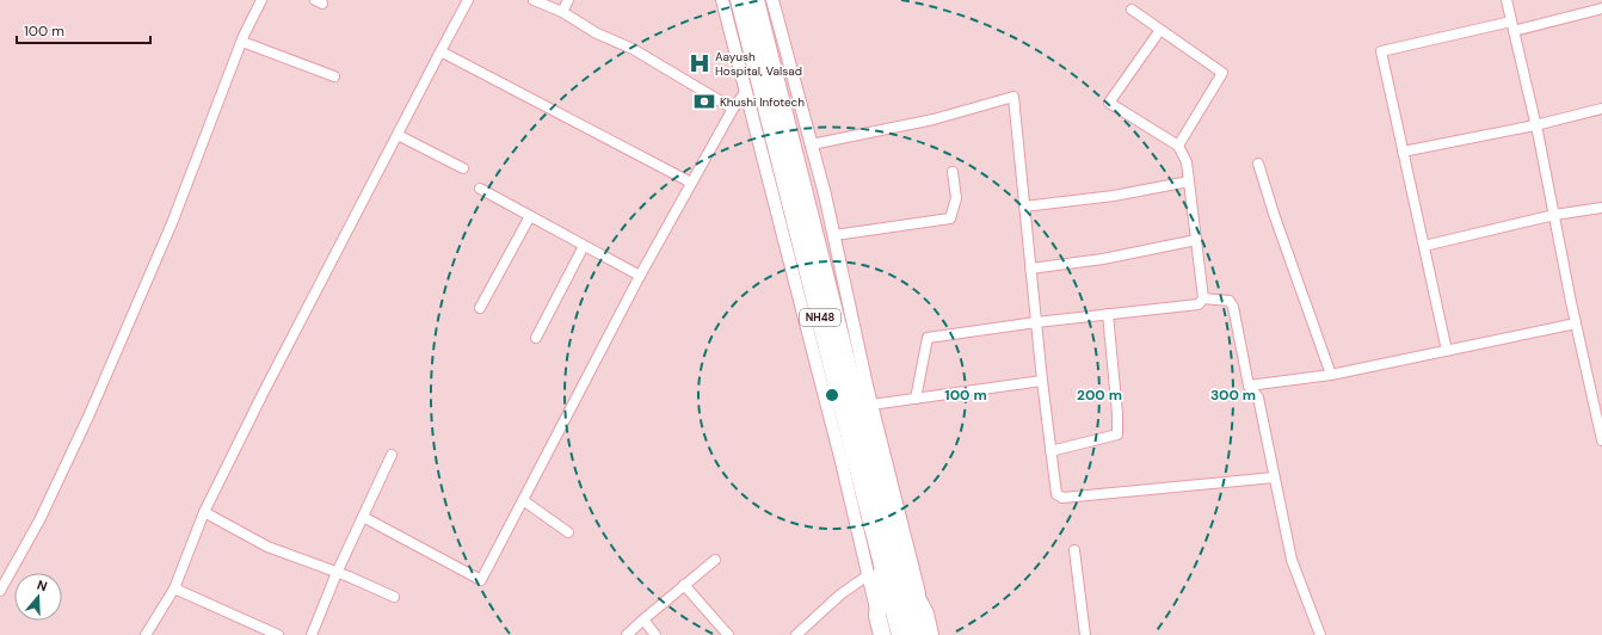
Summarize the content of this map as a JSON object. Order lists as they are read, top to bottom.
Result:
{
  "streets": {
    "highway": ["NH48"]
  },
  "places": {
    "hospital": ["Aayush Hospital, Valsad"],
    "bank": ["Khushi Infotech"]
  },
  "scale_bar": "100 m",
  "north": "top",
  "rings": ["100 m", "200 m", "300 m"]
}
